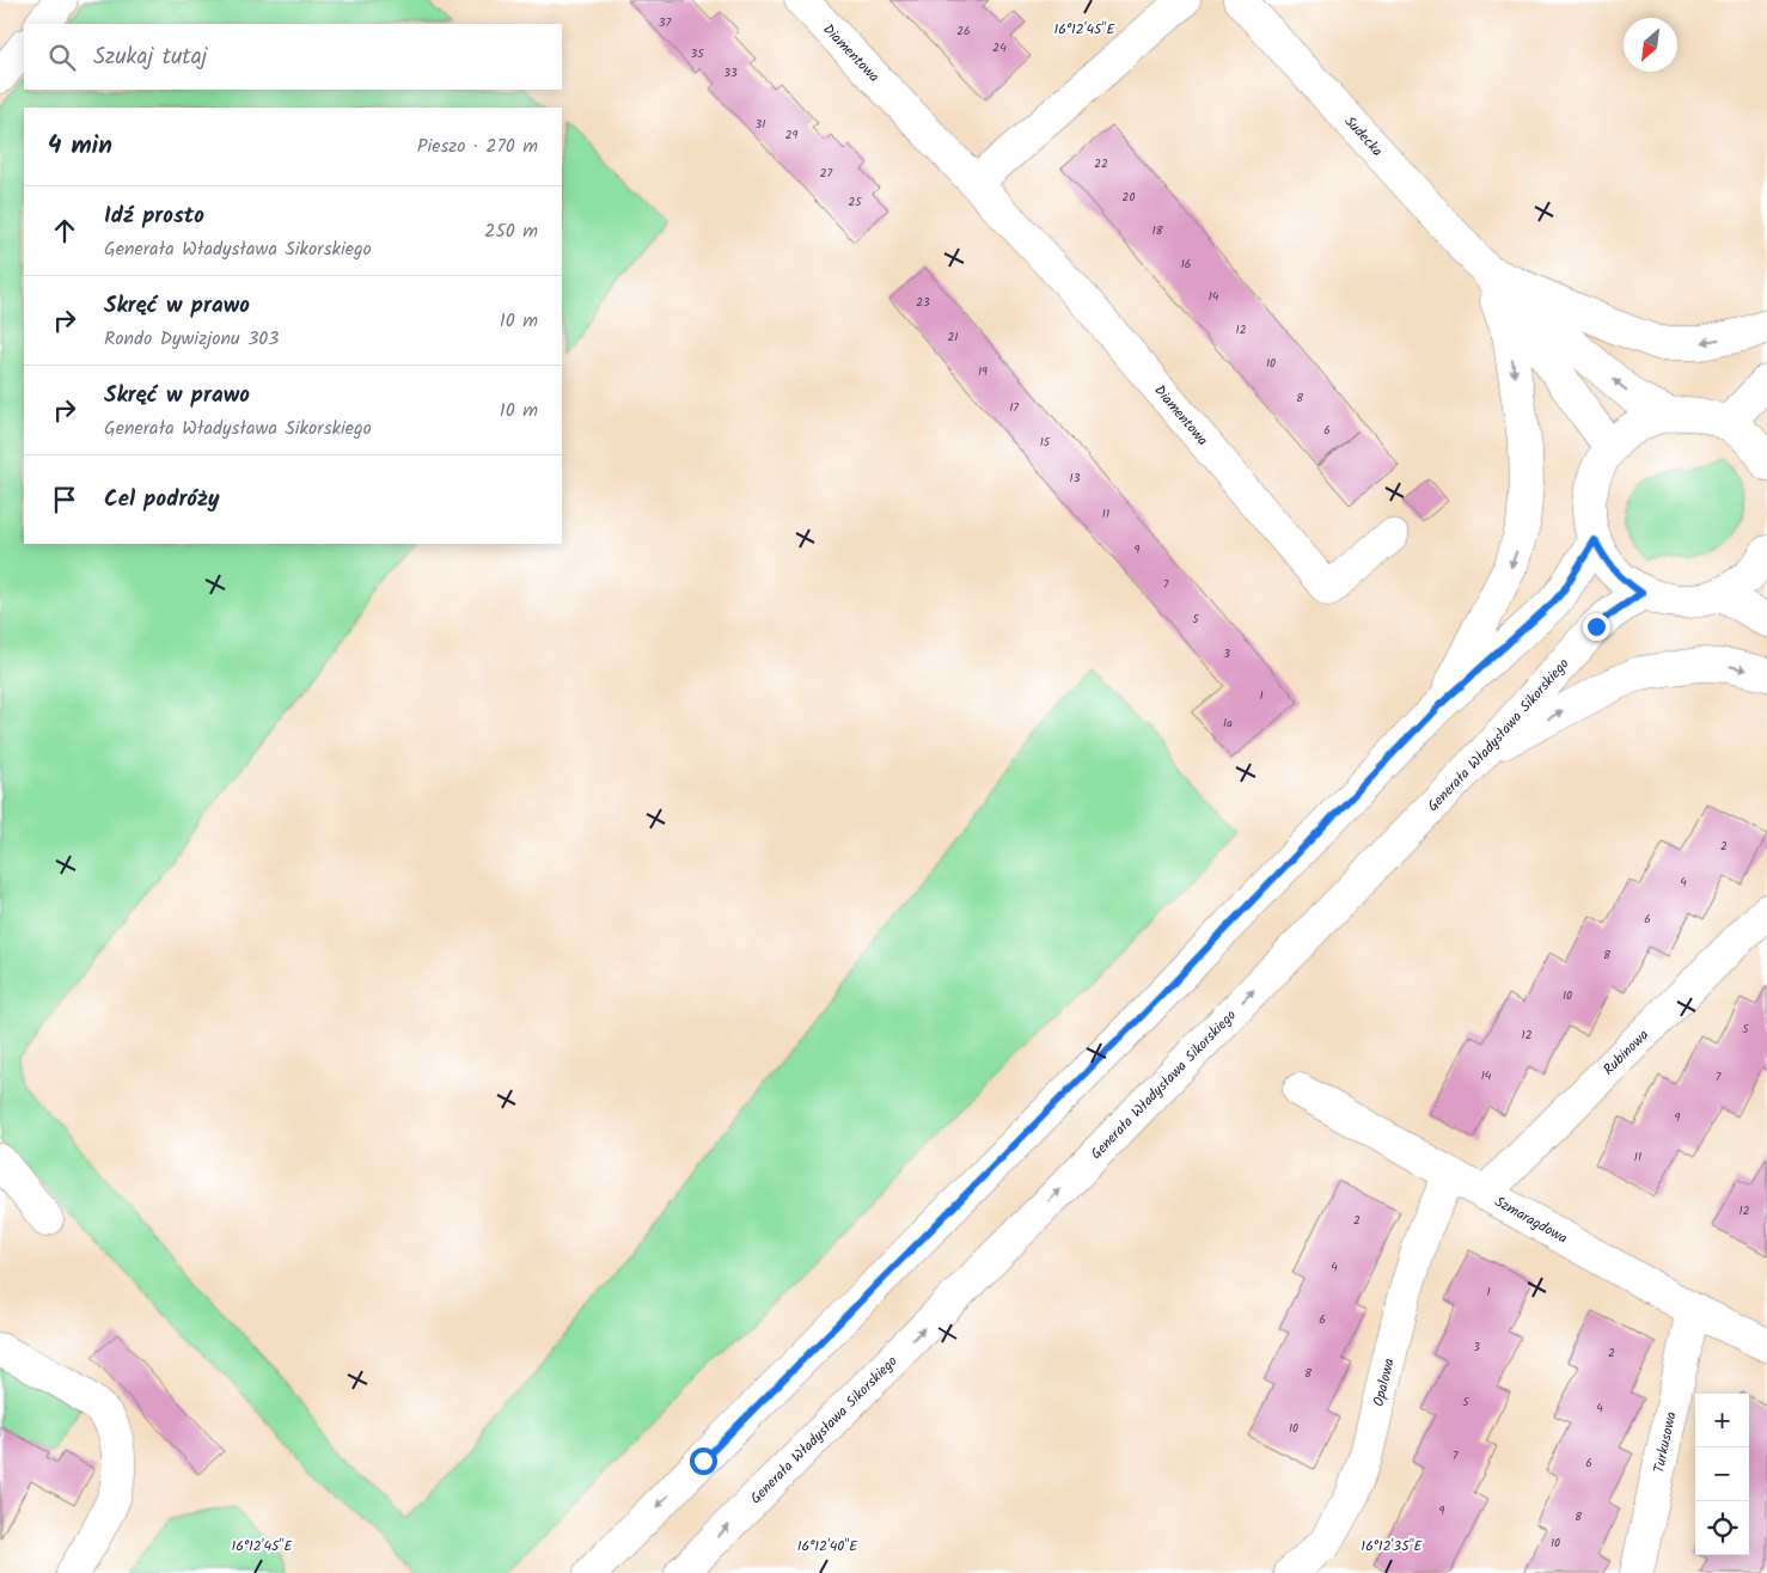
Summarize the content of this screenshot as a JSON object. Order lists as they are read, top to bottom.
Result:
{
  "streets": {
    "street": [
      "Diamentowa",
      "Sudecka",
      "Generała Władysława Sikorskiego",
      "Rubinowa",
      "Szmaragdowa",
      "Opalowa",
      "Turkusowa"
    ]
  },
  "crossings": [
    ["Rubinowa", "Szmaragdowa"],
    ["Szmaragdowa", "Opalowa"],
    ["Szmaragdowa", "Turkusowa"]
  ],
  "house_numbers": [
    "37",
    "26",
    "24",
    "35",
    "33",
    "31",
    "29",
    "22",
    "27",
    "20",
    "25",
    "18",
    "16",
    "14",
    "23",
    "12",
    "21",
    "10",
    "19",
    "8",
    "17",
    "6",
    "15",
    "13",
    "11",
    "9",
    "7",
    "5",
    "3",
    "1",
    "1a",
    "2",
    "4",
    "6",
    "8",
    "10",
    "5",
    "12",
    "14",
    "7",
    "9",
    "11",
    "12",
    "2",
    "4",
    "1",
    "6",
    "3",
    "2",
    "8",
    "5",
    "4",
    "10",
    "7",
    "6",
    "9",
    "8",
    "10"
  ],
  "north": "bottom left",
  "page": {
    "search": "Szukaj tutaj",
    "heading": ["4 min", "Pieszo · 270 m"],
    "list": [
      ["Idź prosto", "Generała Władysława Sikorskiego", "250 m"],
      ["Skręć w prawo", "Rondo Dywizjonu 303", "10 m"],
      ["Skręć w prawo", "Generała Władysława Sikorskiego", "10 m"],
      "Cel podróży"
    ],
    "map_buttons": ["+", "−"]
  },
  "coordinates": ["16°12'45\"E", "16°12'40\"E", "16°12'35\"E"]
}
